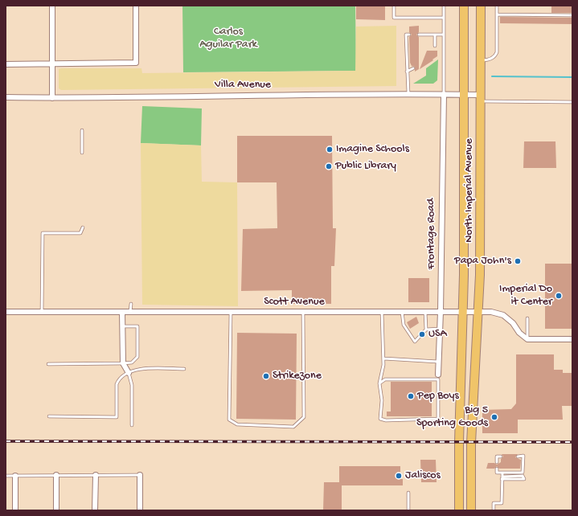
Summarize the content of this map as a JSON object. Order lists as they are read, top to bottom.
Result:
{
  "streets": {
    "highway": ["North Imperial Avenue"],
    "street": ["Villa Avenue", "Frontage Road", "Scott Avenue"]
  },
  "crossings": [
    ["Villa Avenue", "North Imperial Avenue"],
    ["Villa Avenue", "Frontage Road"],
    ["North Imperial Avenue", "Scott Avenue"],
    ["Frontage Road", "Scott Avenue"]
  ],
  "parks": ["Carlos Aguilar Park"],
  "places": [
    "Imagine Schools",
    "Public Library",
    "Papa John's",
    "Imperial Do it Center",
    "USA",
    "Strikezone",
    "Pep Boys",
    "Big 5 Sporting Goods",
    "Jaliscos"
  ]
}
